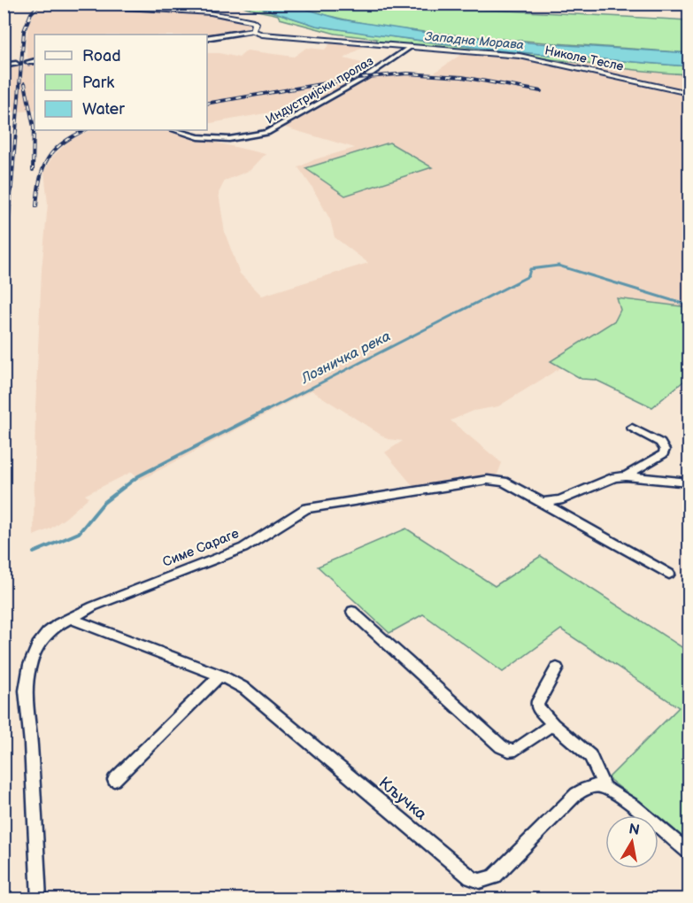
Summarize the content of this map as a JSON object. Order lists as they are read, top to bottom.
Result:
{
  "streets": {
    "street": [
      "Николе Тесле",
      "Индустријски пролаз",
      "Симе Сараге",
      "Кључка"
    ]
  },
  "crossings": [
    ["Николе Тесле", "Индустријски пролаз"],
    ["Симе Сараге", "Кључка"]
  ],
  "water": ["Западна Морава", "Лозничка река"],
  "legend": ["Road", "Park", "Water"],
  "north": "top"
}
